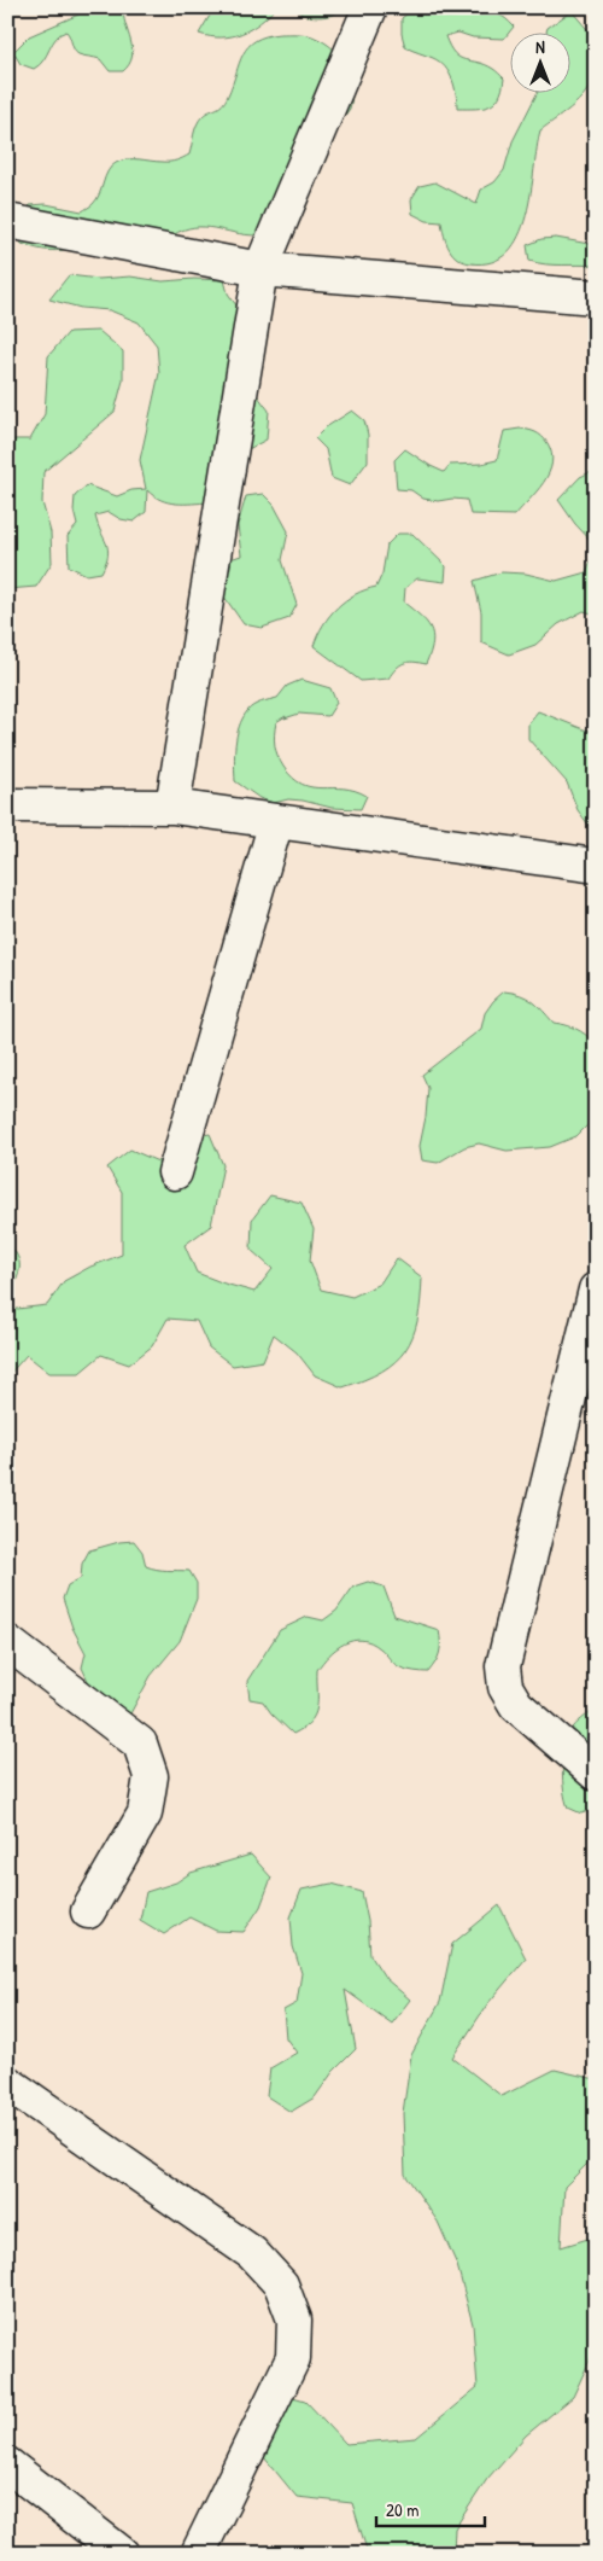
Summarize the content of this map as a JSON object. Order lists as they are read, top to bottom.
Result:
{
  "scale_bar": "20 m",
  "north": "top"
}
